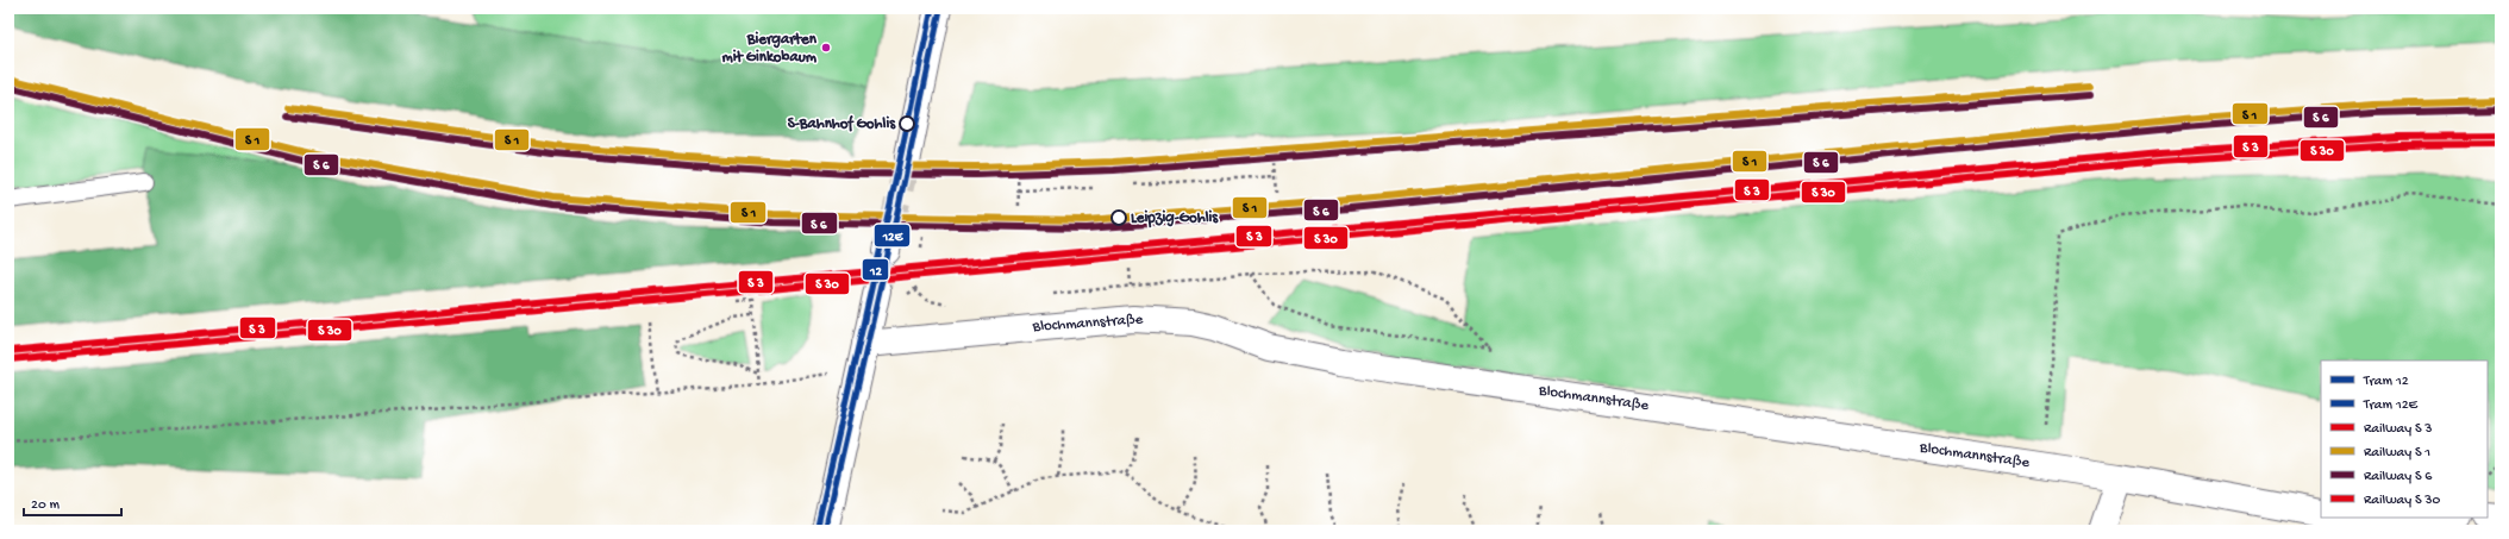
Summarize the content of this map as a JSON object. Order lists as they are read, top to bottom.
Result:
{
  "streets": {
    "street": ["Blochmannstraße"]
  },
  "places": ["Biergarten mit Ginkobaum", "S-Bahnhof Gohlis", "Leipzig-Gohlis"],
  "lines": ["tram line 12", "tram line 12E"],
  "legend": [
    "Tram 12",
    "Tram 12E",
    "Railway S 3",
    "Railway S 1",
    "Railway S 6",
    "Railway S 30"
  ],
  "scale_bar": "20 m"
}
